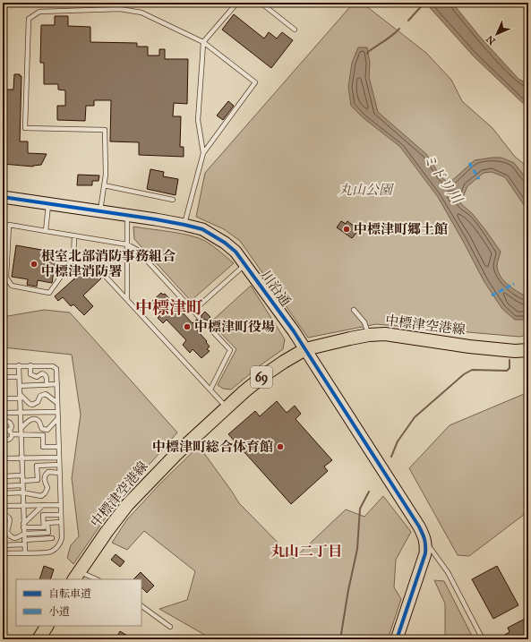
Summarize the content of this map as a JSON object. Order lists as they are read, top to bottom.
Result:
{
  "streets": {
    "main road": ["中標津空港線", "69"],
    "street": ["川沿通"]
  },
  "crossings": [
    ["川沿通", "中標津空港線"]
  ],
  "districts": ["中標津町", "丸山二丁目"],
  "water": ["ミドリ川"],
  "parks": ["丸山公園"],
  "places": [
    "中標津町郷土館",
    "根室北部消防事務組合 中標津消防署",
    "中標津町役場",
    "中標津町総合体育館"
  ],
  "legend": ["自転車道", "小道"],
  "north": "bottom left"
}
